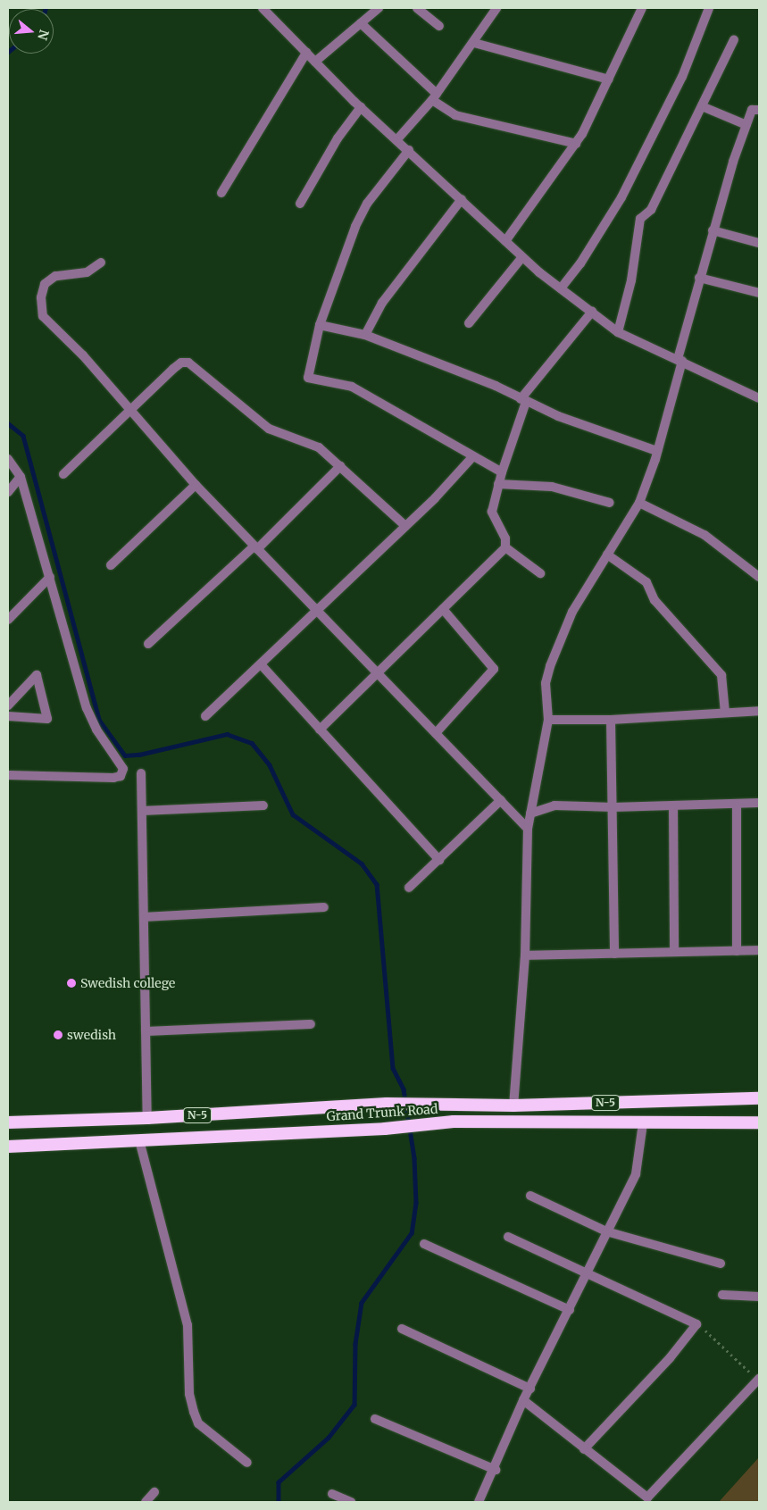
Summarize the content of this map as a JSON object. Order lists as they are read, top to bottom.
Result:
{
  "streets": {
    "highway": ["N-5", "Grand Trunk Road"]
  },
  "places": ["Swedish college", "swedish"],
  "north": "right"
}
